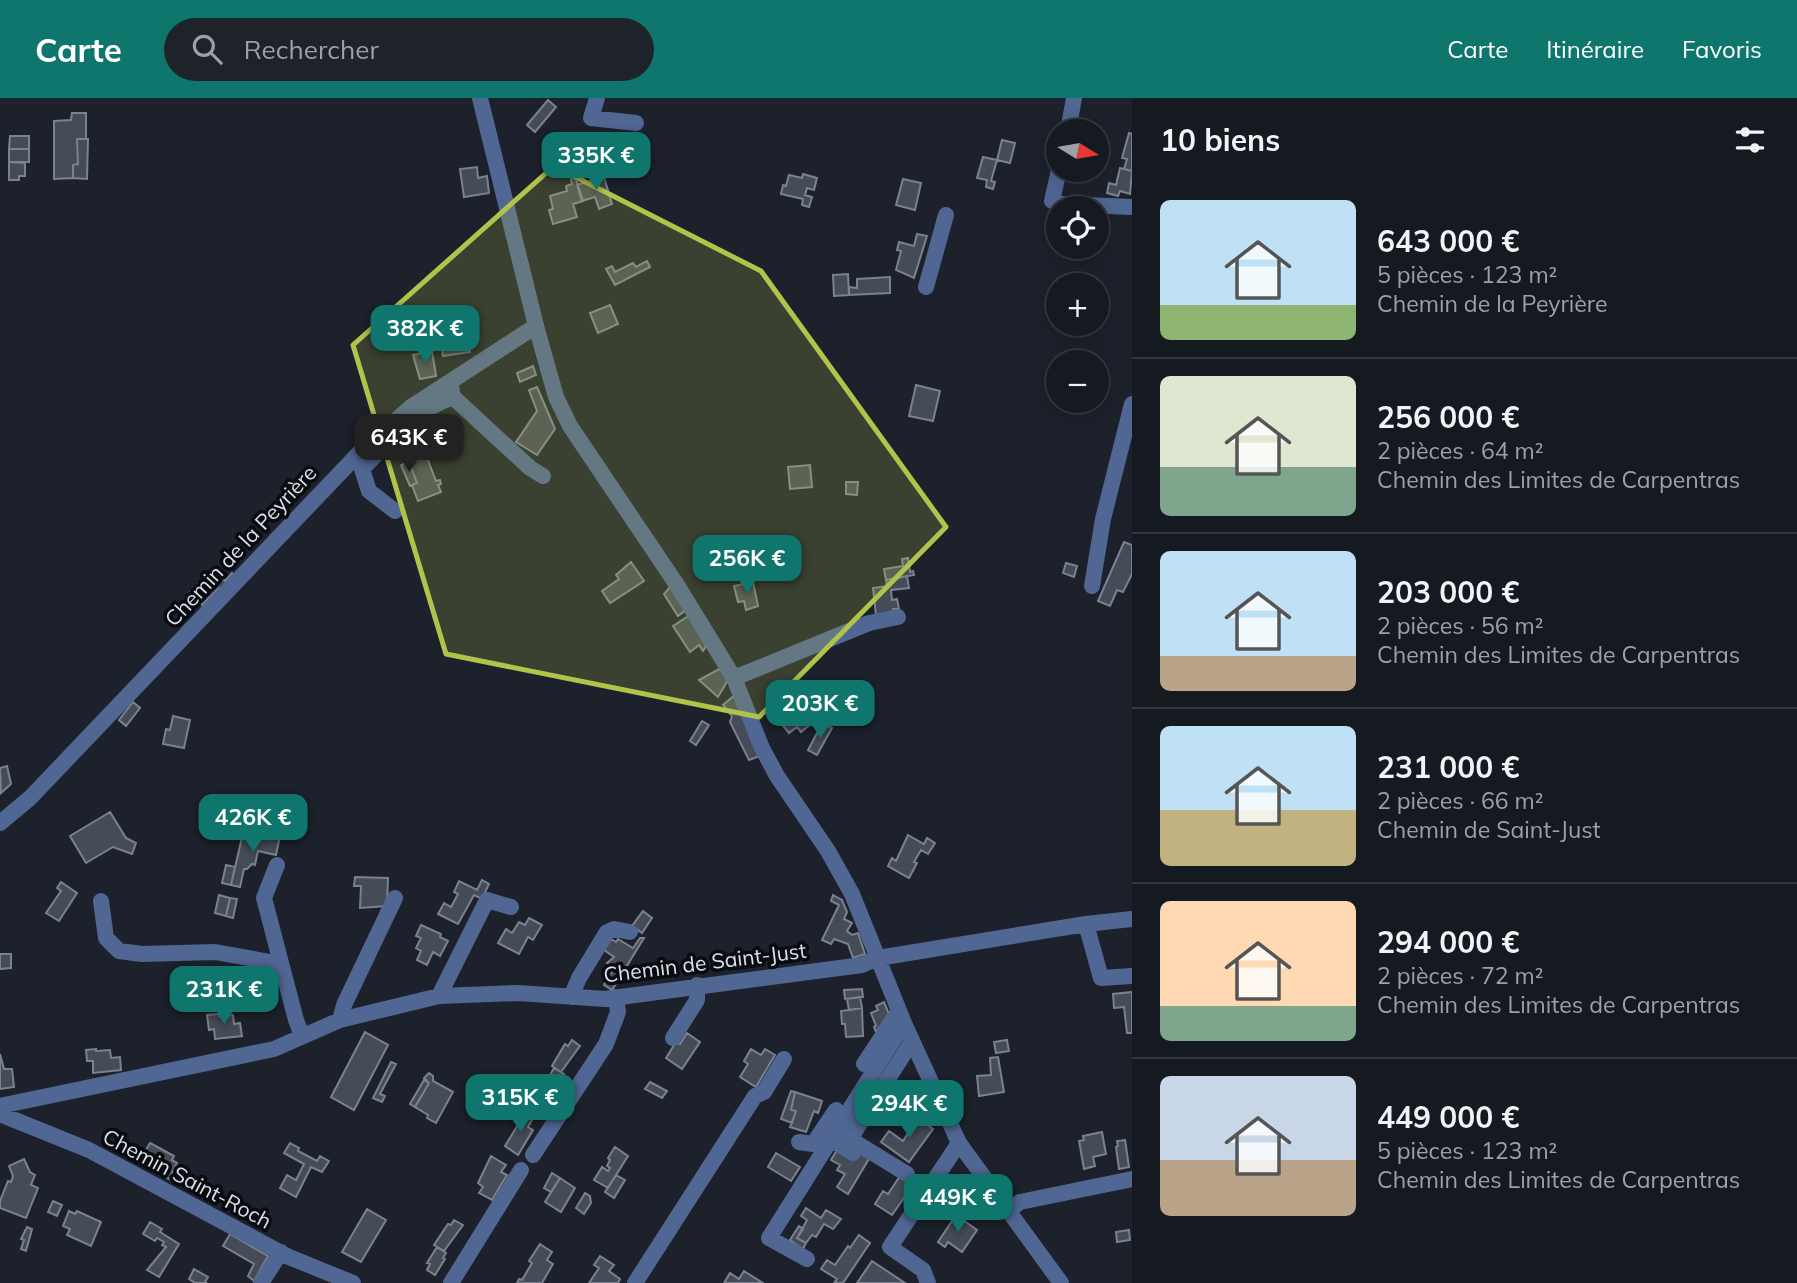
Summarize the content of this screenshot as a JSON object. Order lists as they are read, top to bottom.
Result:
{
  "streets": {
    "street": ["Chemin de la Peyrière", "Chemin de Saint-Just", "Chemin Saint-Roch"]
  },
  "north": "right",
  "page": {
    "header": "Carte",
    "search": "Rechercher",
    "nav": ["Carte", "Itinéraire", "Favoris"],
    "heading": "10 biens",
    "map_buttons": ["+", "−"],
    "price": [
      "335K €",
      "382K €",
      "643K €",
      "256K €",
      "203K €",
      "426K €",
      "231K €",
      "315K €",
      "294K €",
      "449K €"
    ],
    "list": [
      {
        "name": "643 000 €",
        "note": "5 pièces · 123 m² · Chemin de la Peyrière"
      },
      {
        "name": "256 000 €",
        "note": "2 pièces · 64 m² · Chemin des Limites de Carpentras"
      },
      {
        "name": "203 000 €",
        "note": "2 pièces · 56 m² · Chemin des Limites de Carpentras"
      },
      {
        "name": "231 000 €",
        "note": "2 pièces · 66 m² · Chemin de Saint-Just"
      },
      {
        "name": "294 000 €",
        "note": "2 pièces · 72 m² · Chemin des Limites de Carpentras"
      },
      {
        "name": "449 000 €",
        "note": "5 pièces · 123 m² · Chemin des Limites de Carpentras"
      }
    ]
  }
}
